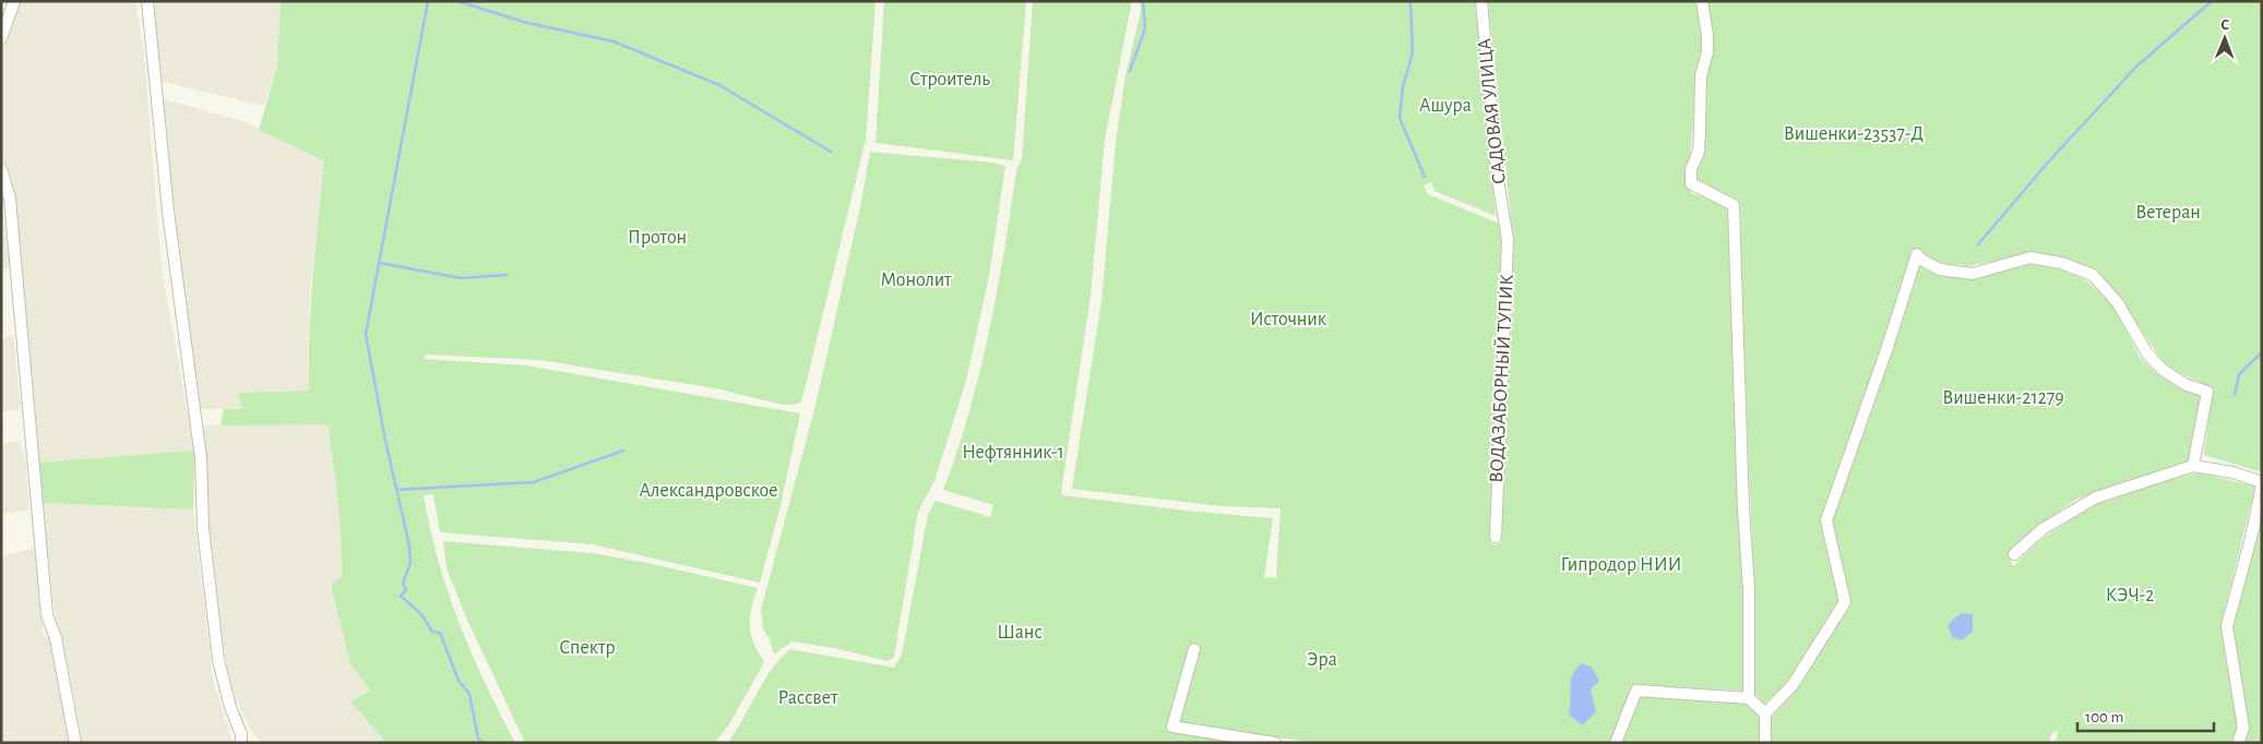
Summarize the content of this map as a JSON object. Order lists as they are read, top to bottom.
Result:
{
  "streets": {
    "street": ["САДОВАЯ УЛИЦА", "ВОДАЗАБОРНЫЙ ТУПИК"]
  },
  "crossings": [
    ["САДОВАЯ УЛИЦА", "ВОДАЗАБОРНЫЙ ТУПИК"]
  ],
  "parks": [
    "Строитель",
    "Ашура",
    "Вишенки-23537-Д",
    "Ветеран",
    "Протон",
    "Монолит",
    "Источник",
    "Вишенки-21279",
    "Нефтянник-1",
    "Александровское",
    "Гипродор НИИ",
    "КЭЧ-2",
    "Шанс",
    "Спектр",
    "Эра",
    "Рассвет"
  ],
  "scale_bar": "100 m",
  "north": "top"
}
